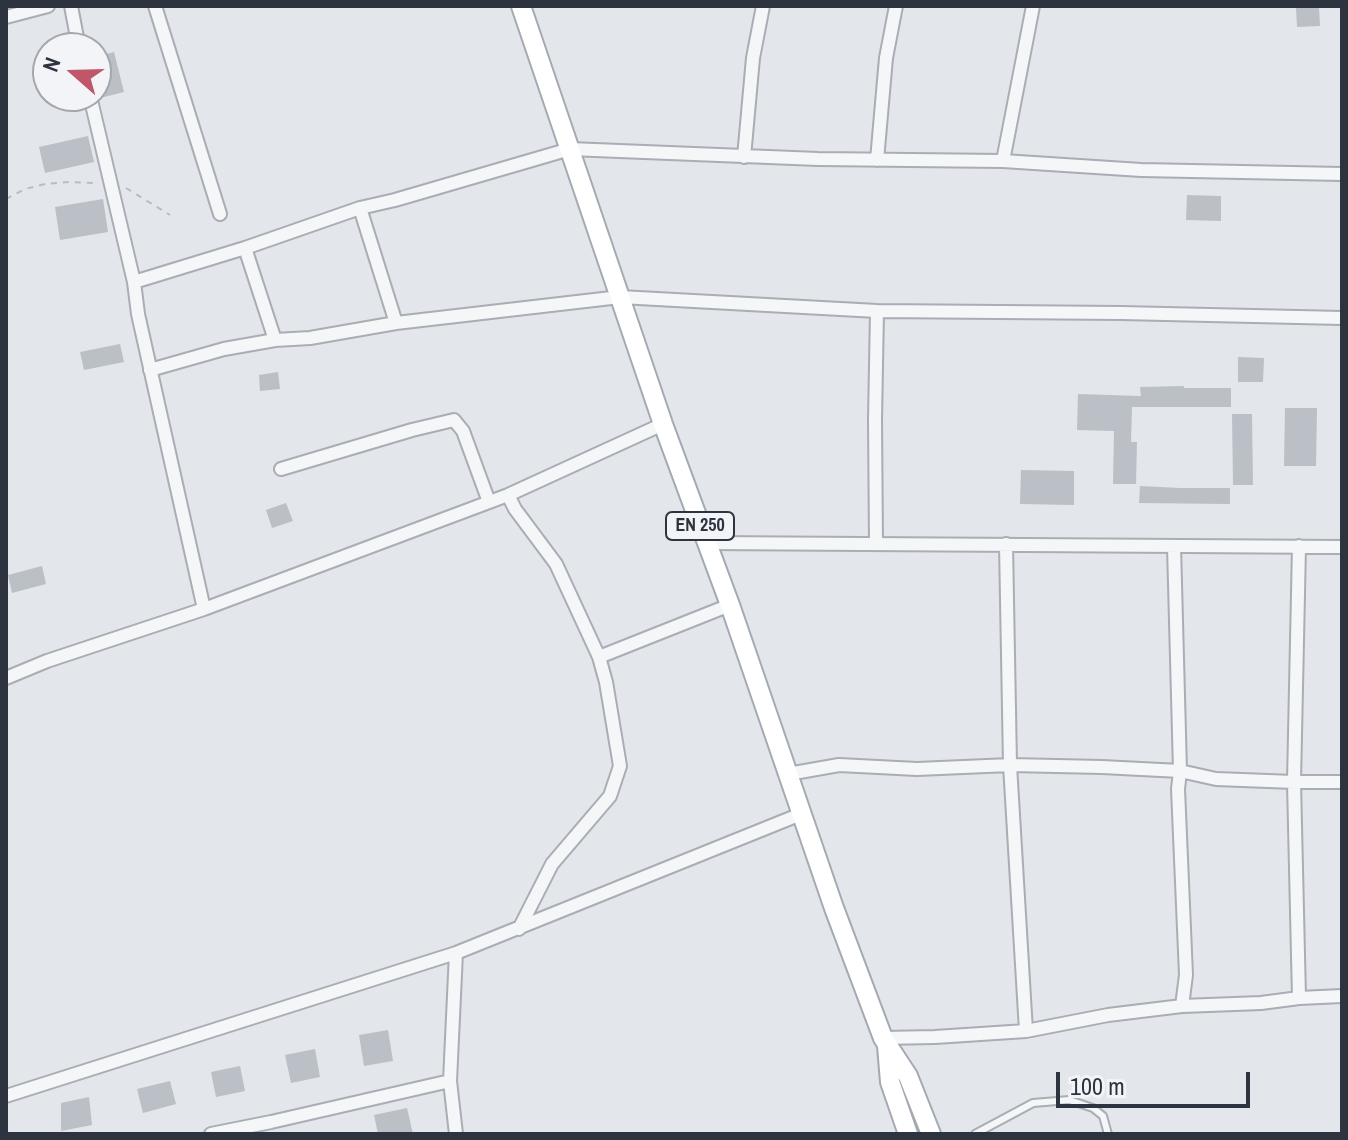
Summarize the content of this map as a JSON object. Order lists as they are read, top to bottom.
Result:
{
  "streets": {
    "main road": ["EN 250"]
  },
  "scale_bar": "100 m",
  "north": "left"
}
